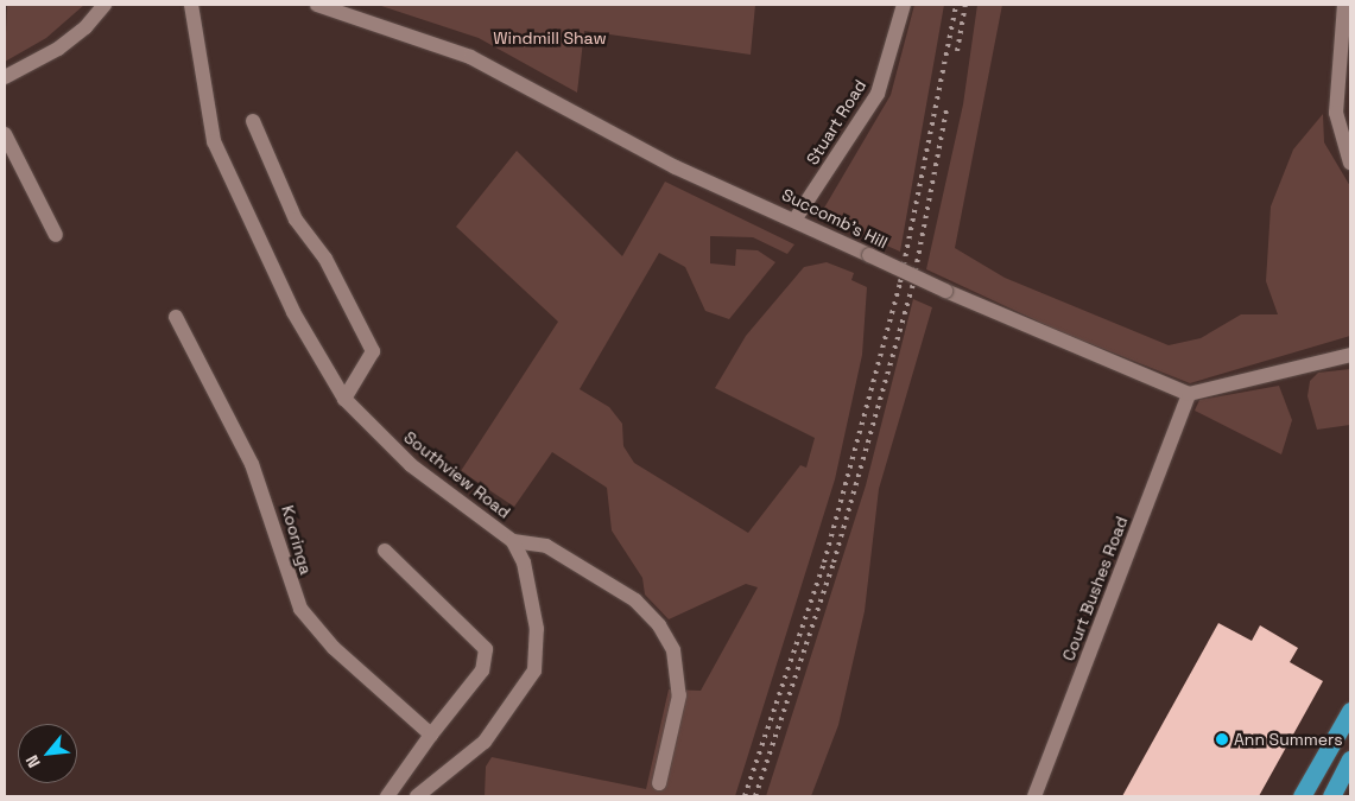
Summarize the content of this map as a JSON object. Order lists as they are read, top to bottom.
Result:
{
  "streets": {
    "street": [
      "Stuart Road",
      "Succomb's Hill",
      "Southview Road",
      "Kooringa",
      "Court Bushes Road"
    ]
  },
  "crossings": [
    ["Stuart Road", "Succomb's Hill"],
    ["Succomb's Hill", "Court Bushes Road"]
  ],
  "parks": ["Windmill Shaw"],
  "places": ["Ann Summers"],
  "north": "bottom left"
}
